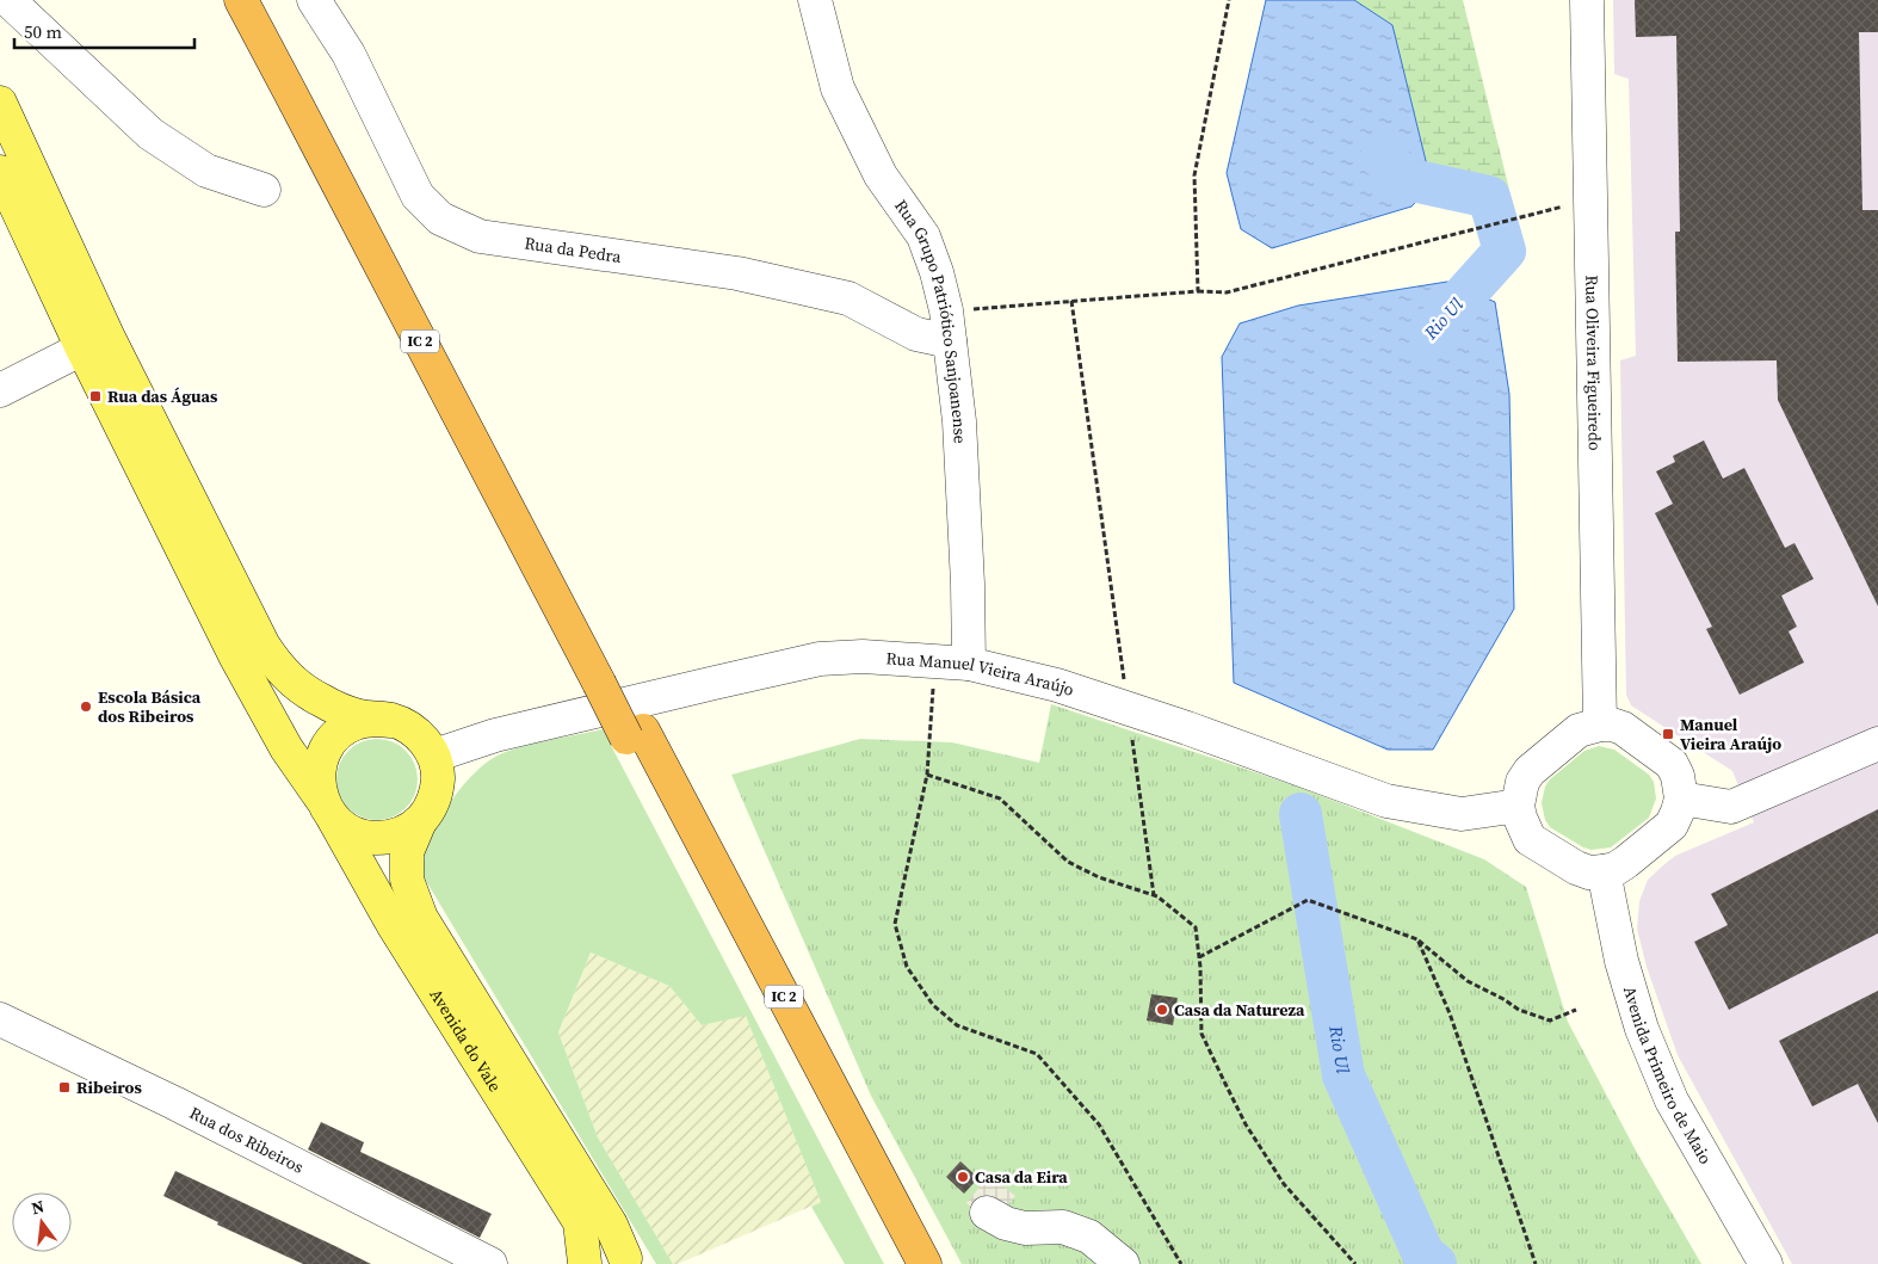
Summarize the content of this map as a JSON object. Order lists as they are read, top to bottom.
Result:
{
  "streets": {
    "highway": ["IC 2"],
    "main road": ["Avenida do Vale"],
    "street": [
      "Rua da Pedra",
      "Rua Grupo Patriótico Sanjoanense",
      "Rua Oliveira Figueiredo",
      "Rua Manuel Vieira Araújo",
      "Avenida Primeiro de Maio",
      "Rua dos Ribeiros"
    ]
  },
  "crossings": [
    ["Rua da Pedra", "Rua Grupo Patriótico Sanjoanense"],
    ["Rua Grupo Patriótico Sanjoanense", "Rua Manuel Vieira Araújo"],
    ["Rua Oliveira Figueiredo", "Rua Manuel Vieira Araújo"],
    ["Rua Oliveira Figueiredo", "Avenida Primeiro de Maio"],
    ["Rua Manuel Vieira Araújo", "Avenida do Vale"],
    ["Rua Manuel Vieira Araújo", "Avenida Primeiro de Maio"]
  ],
  "water": ["Rio Ul"],
  "places": {
    "transit": ["Rua das Águas", "Manuel Vieira Araújo", "Ribeiros"],
    "other": ["Escola Básica dos Ribeiros", "Casa da Natureza", "Casa da Eira"]
  },
  "scale_bar": "50 m",
  "north": "top"
}
